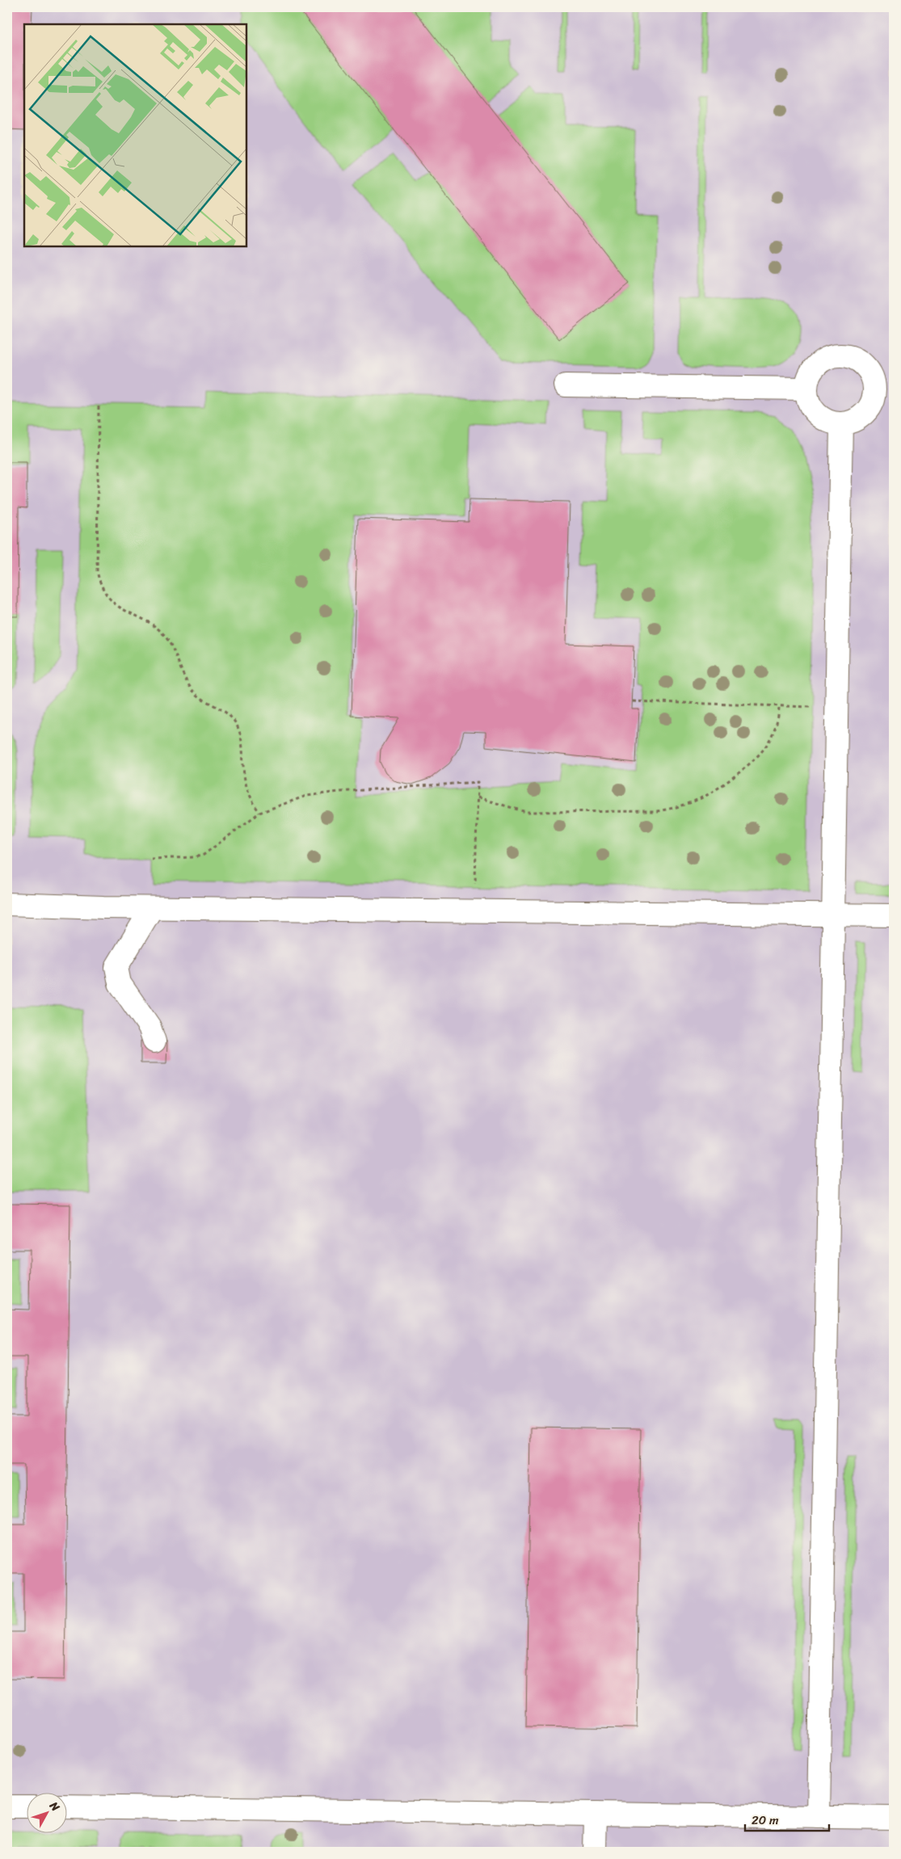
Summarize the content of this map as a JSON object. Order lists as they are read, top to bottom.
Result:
{
  "scale_bar": "20 m",
  "north": "top right"
}
